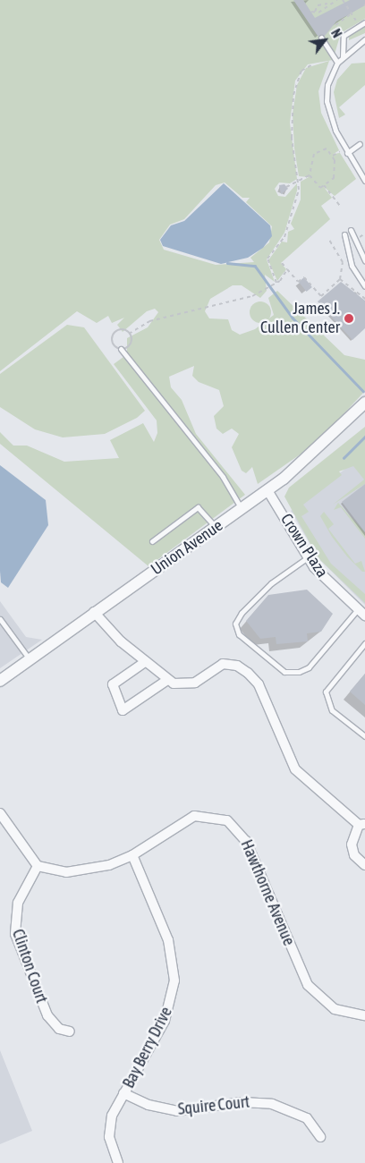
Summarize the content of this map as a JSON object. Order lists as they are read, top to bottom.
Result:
{
  "streets": {
    "street": [
      "Crown Plaza",
      "Union Avenue",
      "Hawthorne Avenue",
      "Clinton Court",
      "Bay Berry Drive",
      "Squire Court"
    ]
  },
  "crossings": [
    ["Crown Plaza", "Union Avenue"],
    ["Hawthorne Avenue", "Clinton Court"],
    ["Hawthorne Avenue", "Bay Berry Drive"],
    ["Bay Berry Drive", "Squire Court"]
  ],
  "places": ["James J. Cullen Center"],
  "north": "top right"
}
